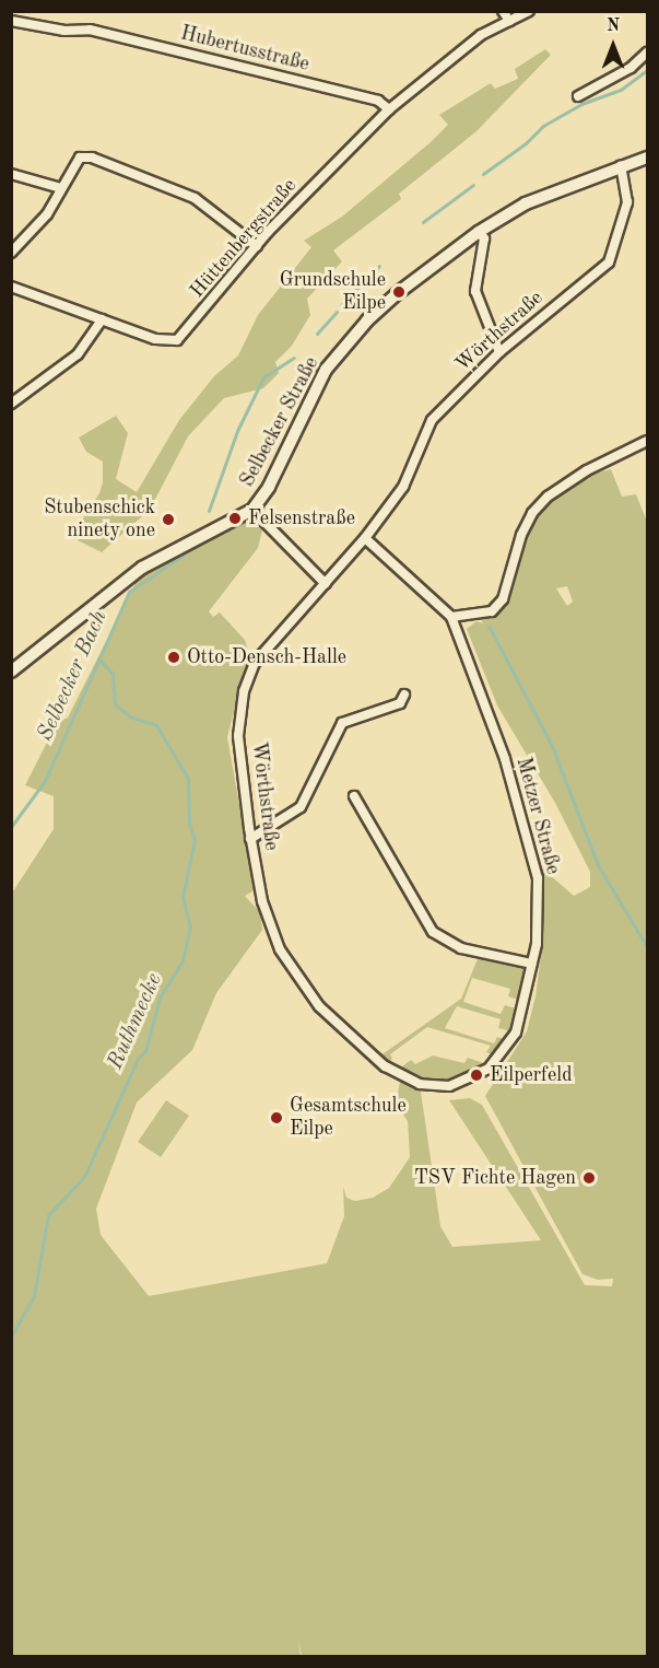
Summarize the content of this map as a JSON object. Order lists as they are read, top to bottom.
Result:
{
  "streets": {
    "main road": ["Selbecker Straße"],
    "street": [
      "Hubertusstraße",
      "Hüttenbergstraße",
      "Wörthstraße",
      "Metzer Straße"
    ]
  },
  "crossings": [
    ["Hubertusstraße", "Hüttenbergstraße"],
    ["Wörthstraße", "Selbecker Straße"],
    ["Wörthstraße", "Metzer Straße"]
  ],
  "water": ["Selbecker Bach", "Ruthmecke"],
  "places": [
    "Grundschule Eilpe",
    "Felsenstraße",
    "Stubenschick ninety one",
    "Otto-Densch-Halle",
    "Eilperfeld",
    "Gesamtschule Eilpe",
    "TSV Fichte Hagen"
  ],
  "north": "top"
}
